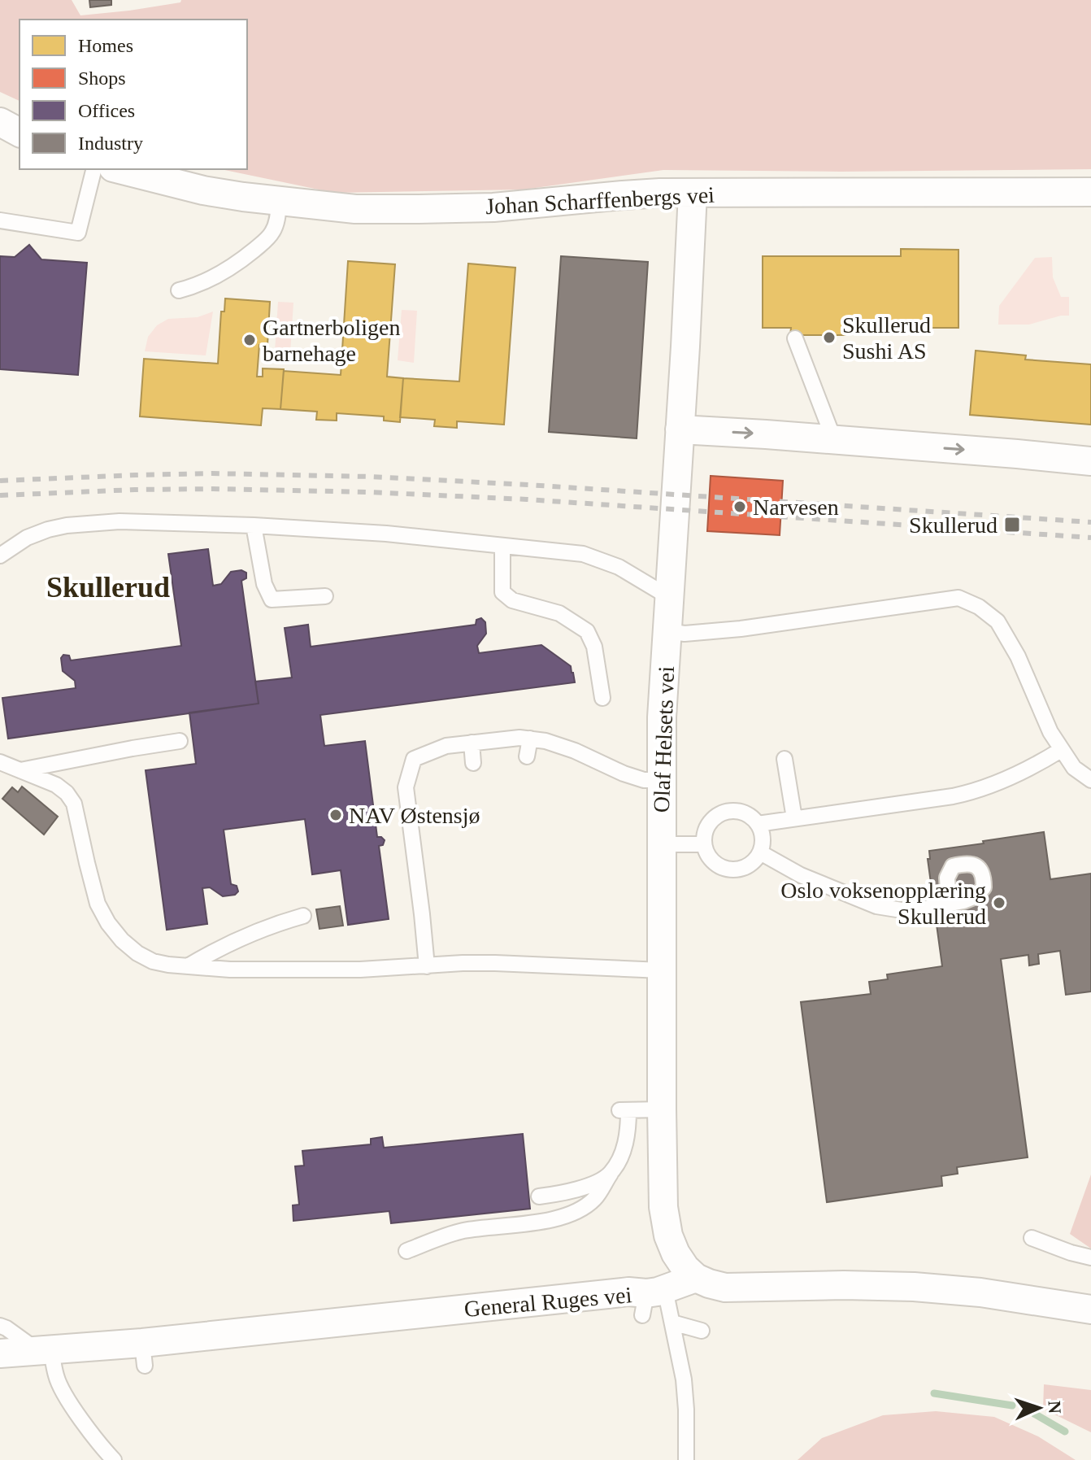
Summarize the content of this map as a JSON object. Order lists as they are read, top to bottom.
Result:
{
  "streets": {
    "street": ["Johan Scharffenbergs vei", "Olaf Helsets vei", "General Ruges vei"]
  },
  "crossings": [
    ["Johan Scharffenbergs vei", "Olaf Helsets vei"],
    ["Olaf Helsets vei", "General Ruges vei"]
  ],
  "districts": ["Skullerud"],
  "places": {
    "other": [
      "Skullerud Sushi AS",
      "Gartnerboligen barnehage",
      "Narvesen",
      "NAV Østensjø",
      "Oslo voksenopplæring Skullerud"
    ],
    "transit": ["Skullerud"]
  },
  "legend": [
    "Homes",
    "Shops",
    "Offices",
    "Industry"
  ],
  "north": "right"
}
